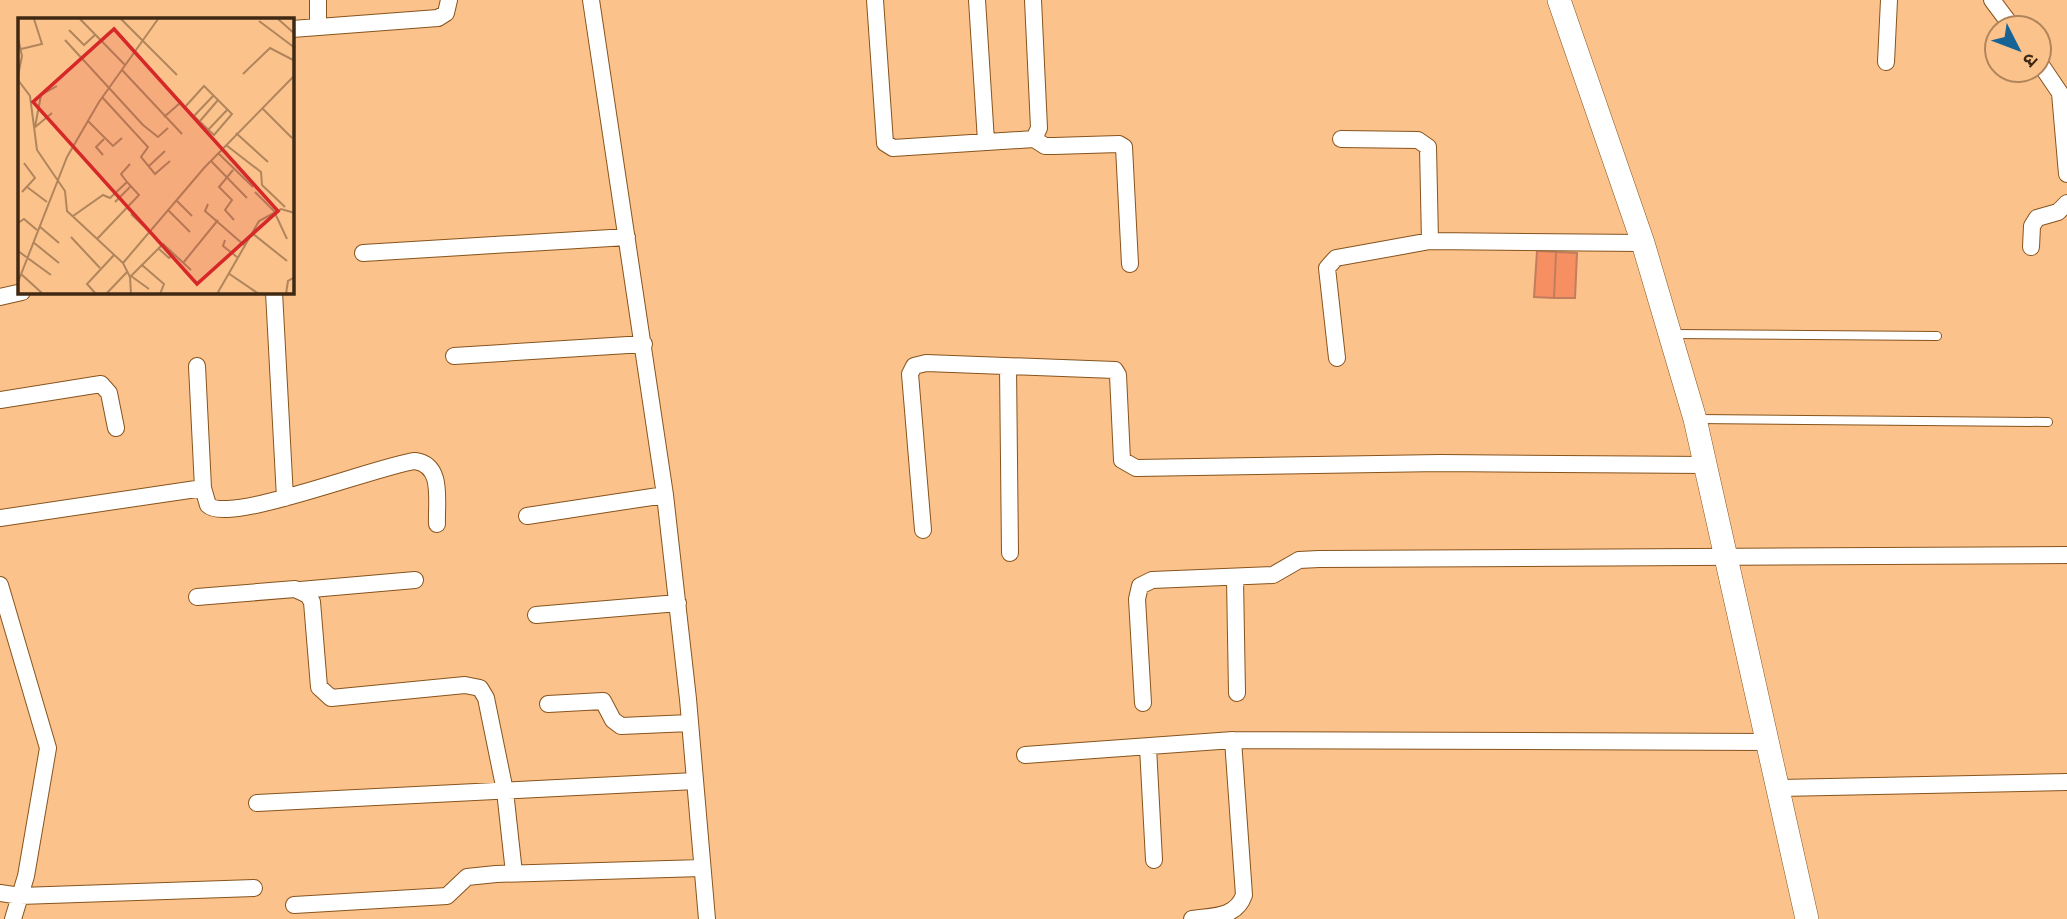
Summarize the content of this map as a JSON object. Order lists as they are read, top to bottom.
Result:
{
  "north": "bottom right"
}
